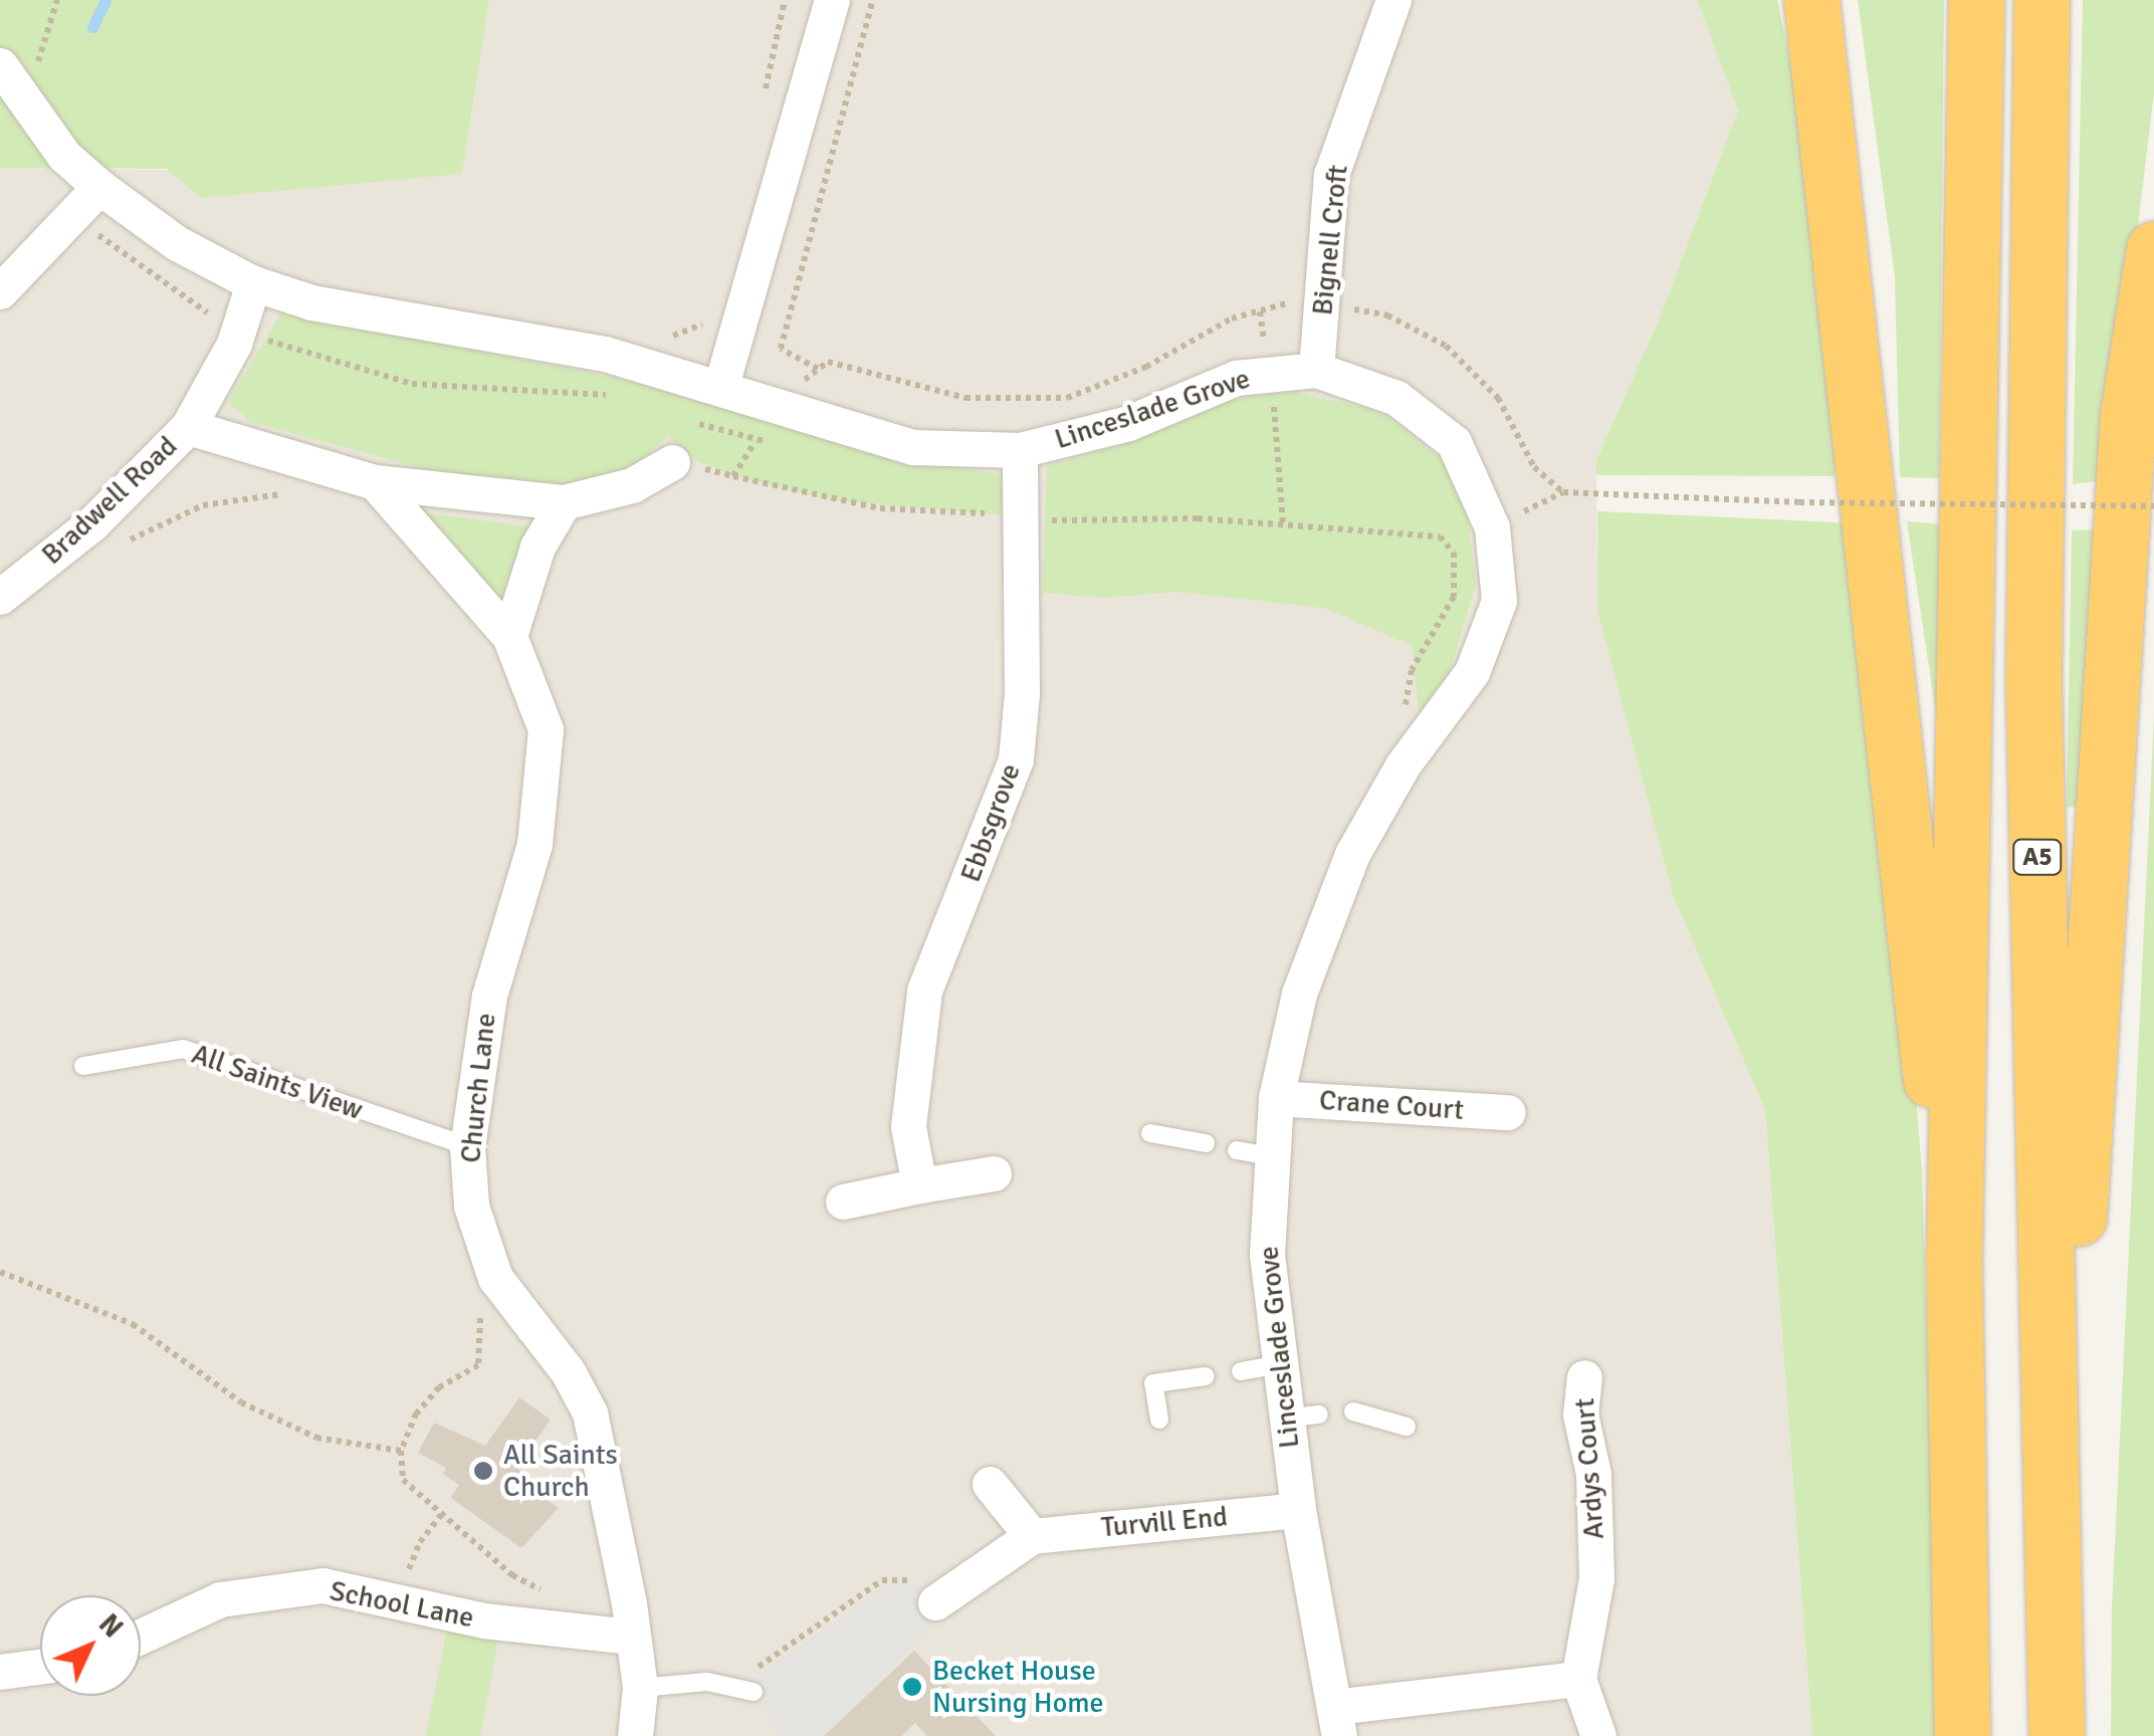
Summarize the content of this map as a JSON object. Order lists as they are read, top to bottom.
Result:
{
  "streets": {
    "highway": ["A5"],
    "street": [
      "Bignell Croft",
      "Linceslade Grove",
      "Bradwell Road",
      "Ebbsgrove",
      "Church Lane",
      "Crane Court",
      "Ardys Court",
      "Turvill End",
      "School Lane"
    ],
    "lane": ["All Saints View"]
  },
  "crossings": [
    ["Bignell Croft", "Linceslade Grove"],
    ["Linceslade Grove", "Bradwell Road"],
    ["Linceslade Grove", "Ebbsgrove"],
    ["Linceslade Grove", "Crane Court"],
    ["Linceslade Grove", "Turvill End"],
    ["All Saints View", "Church Lane"],
    ["Church Lane", "School Lane"]
  ],
  "places": ["All Saints Church", "Becket House Nursing Home"],
  "north": "top right"
}
